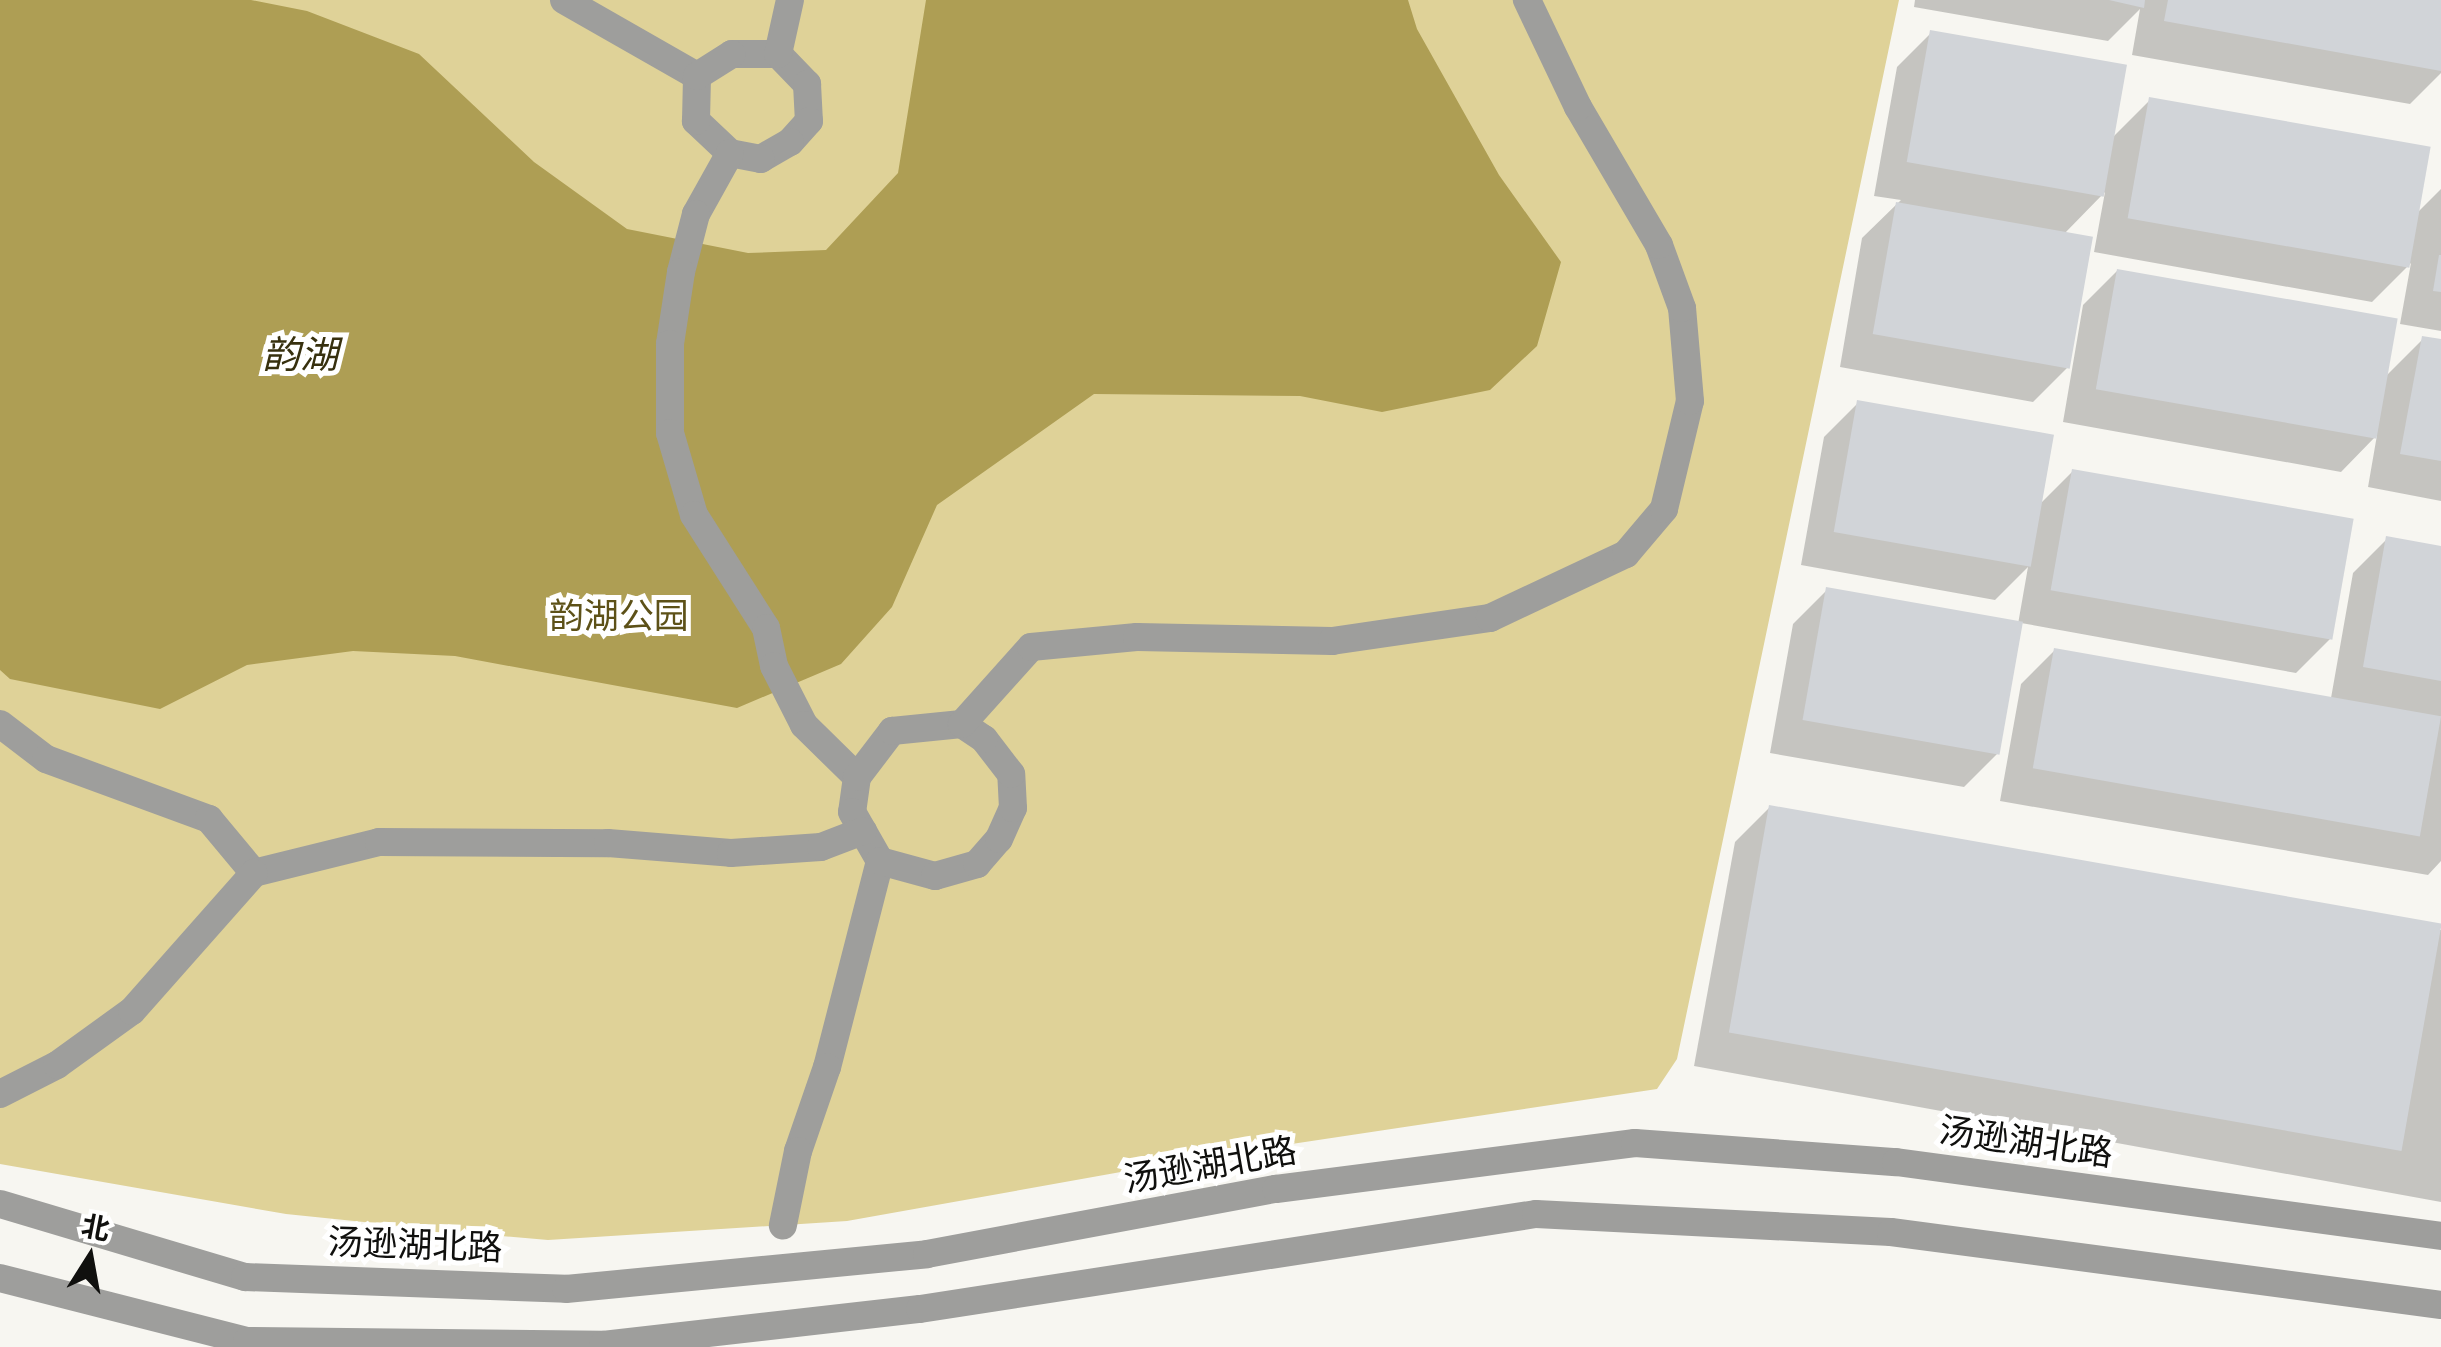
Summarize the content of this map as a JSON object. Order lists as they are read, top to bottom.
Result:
{
  "streets": {
    "street": ["汤逊湖北路"]
  },
  "water": ["韵湖"],
  "parks": ["韵湖公园"],
  "north": "top"
}
